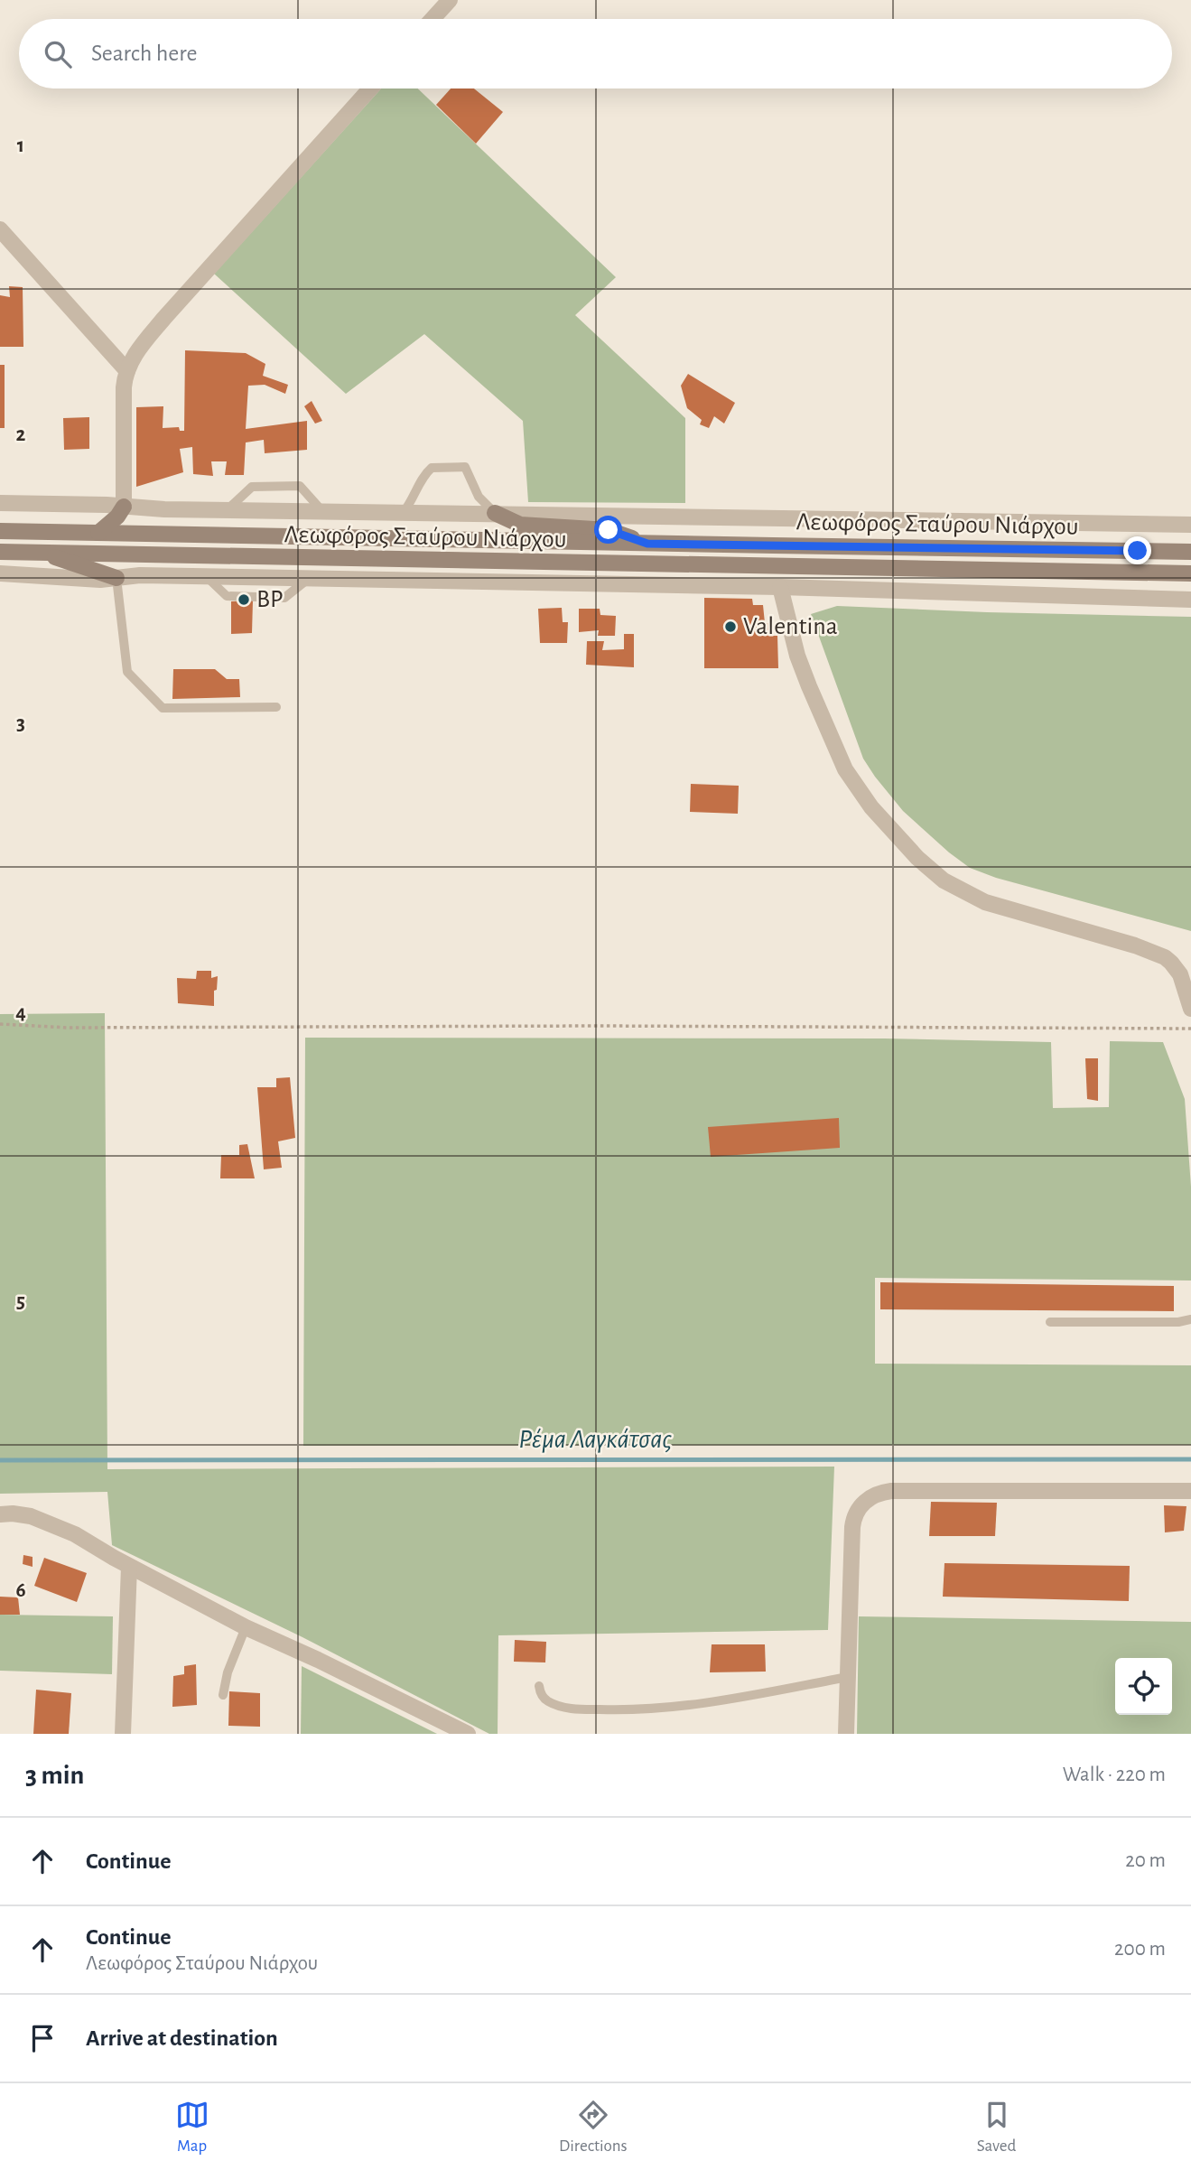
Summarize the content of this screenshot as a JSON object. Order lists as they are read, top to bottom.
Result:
{
  "streets": {
    "main road": ["Λεωφόρος Σταύρου Νιάρχου"]
  },
  "water": ["Ρέμα Λαγκάτσας"],
  "places": ["BP", "Valentina"],
  "page": {
    "search": "Search here",
    "heading": ["3 min", "Walk · 220 m"],
    "list": [
      ["Continue", "20 m"],
      ["Continue", "Λεωφόρος Σταύρου Νιάρχου", "200 m"],
      "Arrive at destination"
    ],
    "nav": ["Map", "Directions", "Saved"]
  },
  "grid": {
    "rows": [
      "1",
      "2",
      "3",
      "4",
      "5",
      "6"
    ]
  }
}
